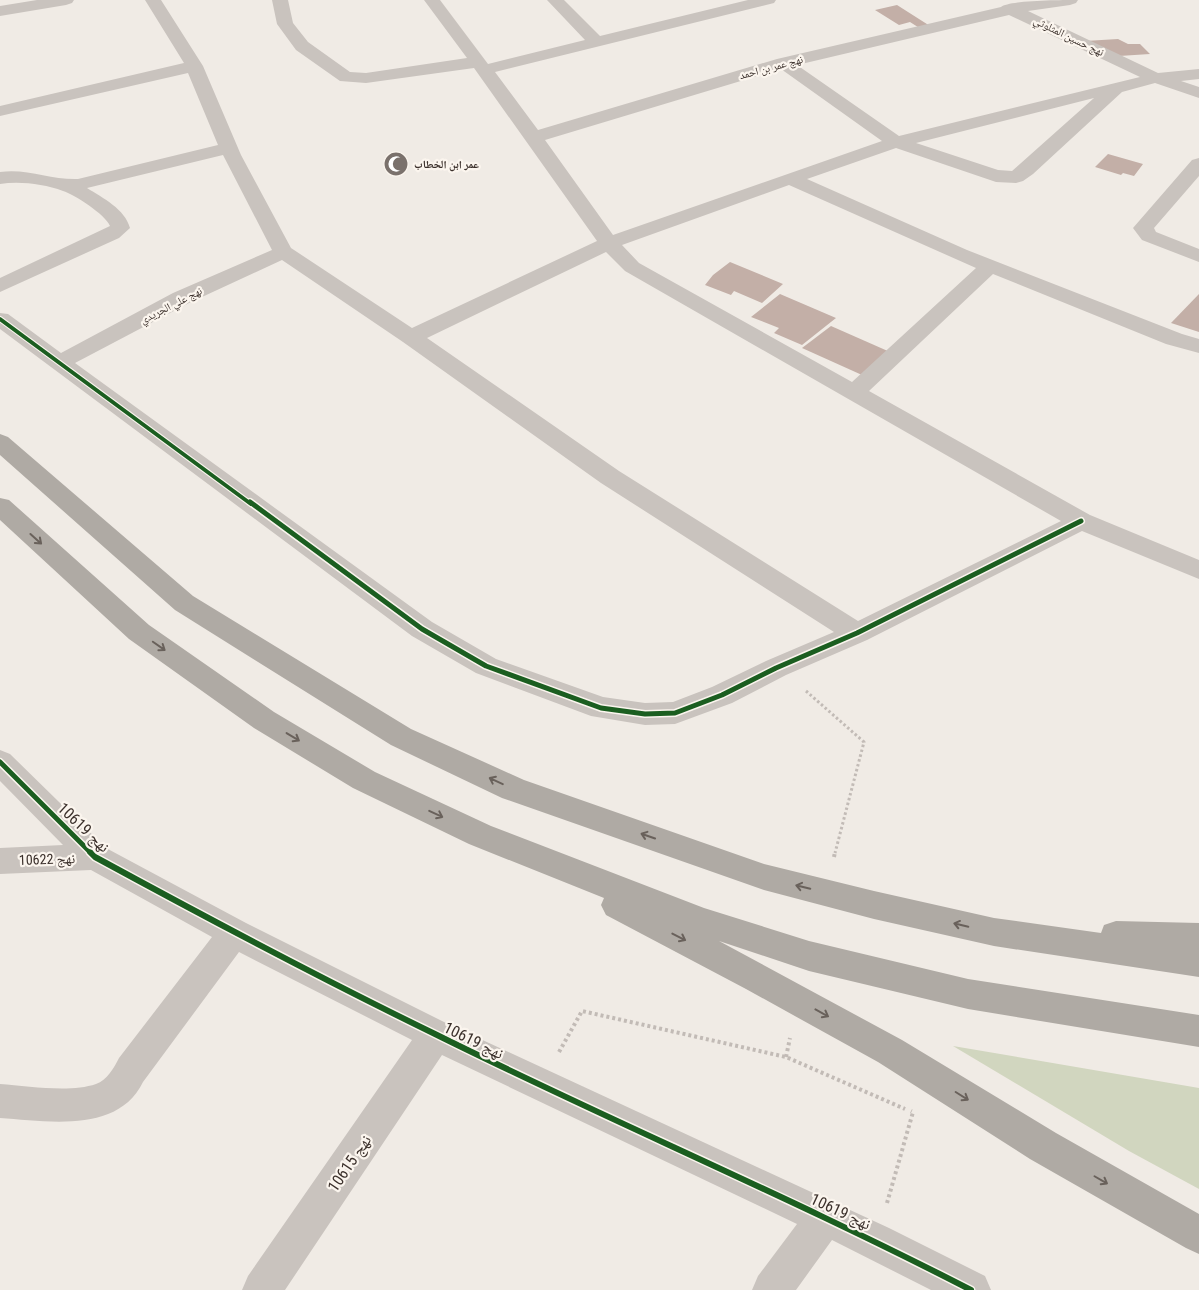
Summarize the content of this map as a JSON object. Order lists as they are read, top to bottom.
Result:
{
  "streets": {
    "street": [
      "نهج حسين المثلوثي",
      "نهج عمر بن احمد",
      "نهج علي الجريدي",
      "نهج 10619",
      "نهج 10622",
      "نهج 10615"
    ]
  },
  "crossings": [
    ["نهج حسين المثلوثي", "نهج عمر بن احمد"],
    ["نهج 10619", "نهج 10622"],
    ["نهج 10619", "نهج 10615"]
  ],
  "places": {
    "mosque": ["عمر ابن الخطاب"]
  }
}
